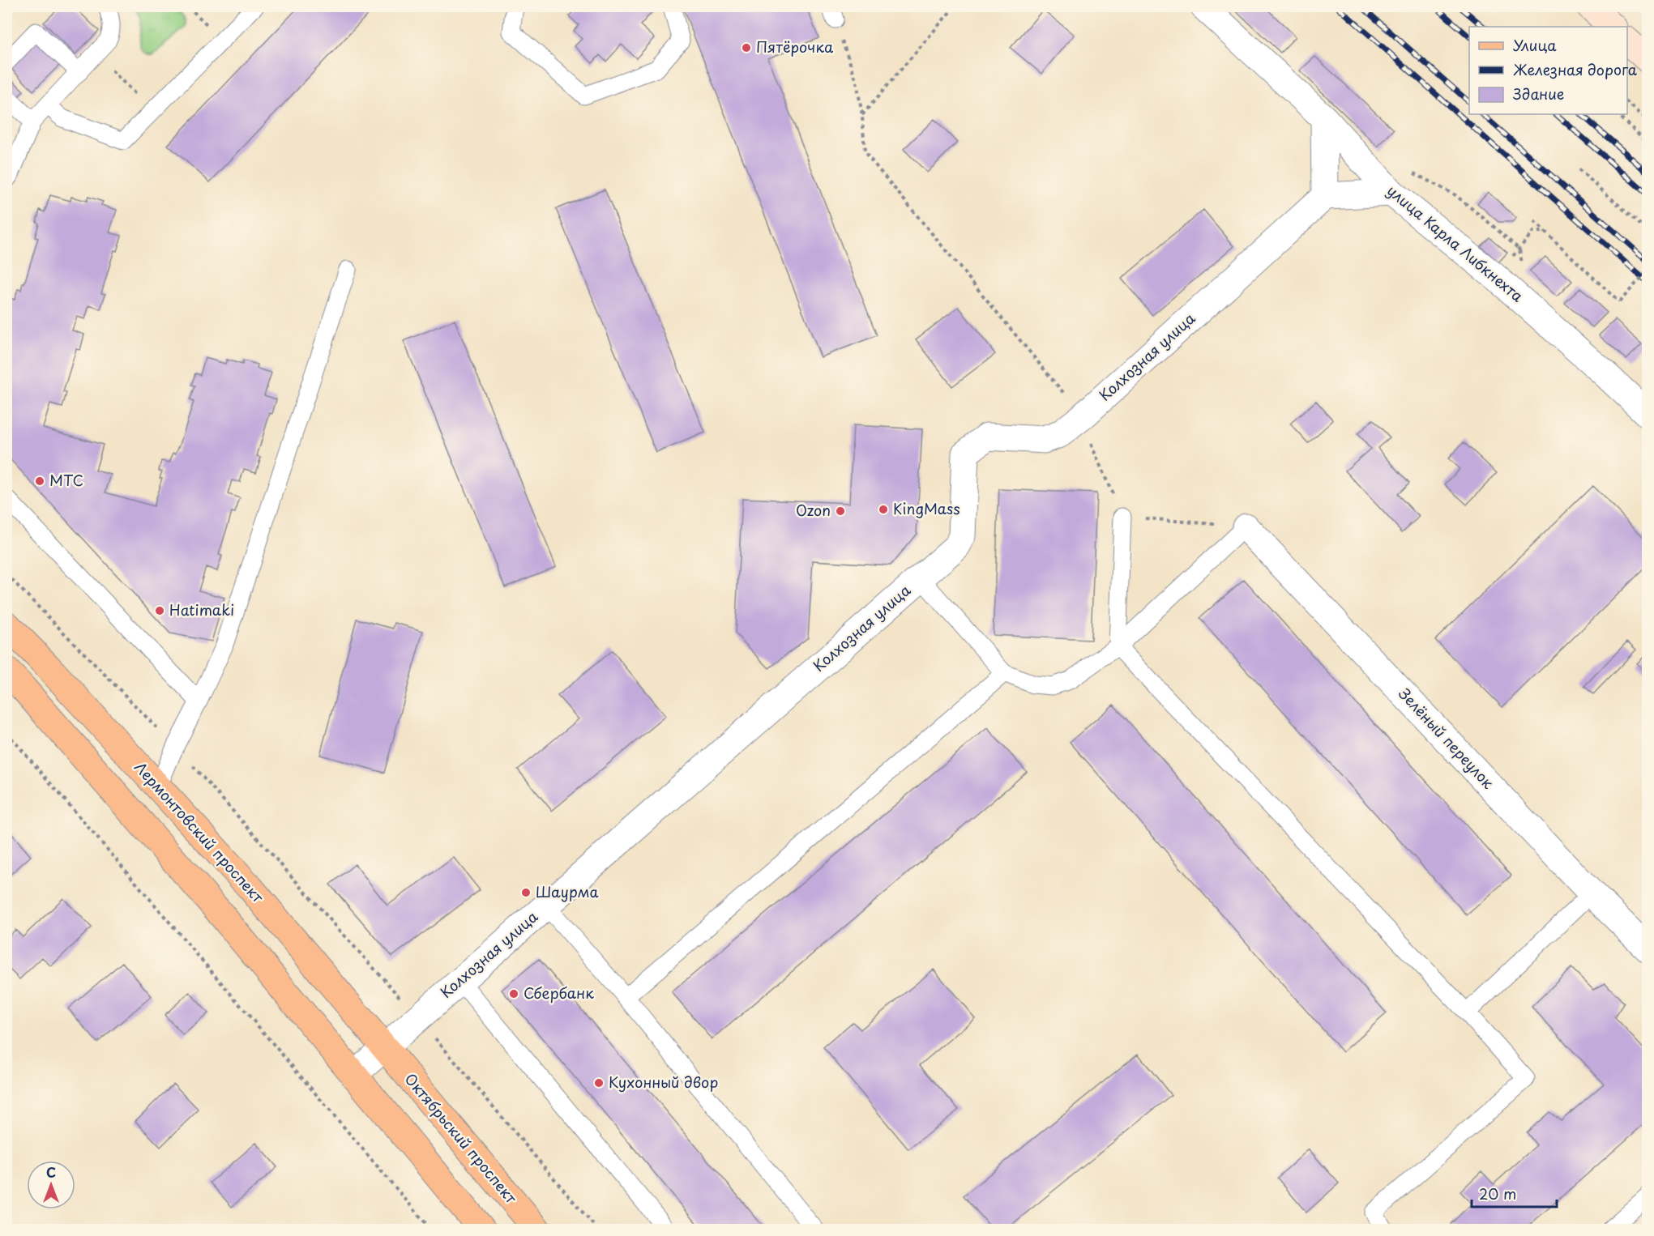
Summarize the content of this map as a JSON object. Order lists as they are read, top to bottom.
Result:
{
  "streets": {
    "main road": ["Лермонтовский проспект", "Октябрьский проспект"],
    "street": ["улица Карла Либкнехта", "Колхозная улица", "Зелёный переулок"]
  },
  "crossings": [
    ["Колхозная улица", "Лермонтовский проспект"],
    ["Колхозная улица", "Октябрьский проспект"],
    ["Лермонтовский проспект", "Октябрьский проспект"]
  ],
  "places": [
    "Пятёрочка",
    "МТС",
    "KingMass",
    "Ozon",
    "Hatimaki",
    "Шаурма",
    "Сбербанк",
    "Кухонный двор"
  ],
  "legend": ["Улица", "Железная дорога", "Здание"],
  "scale_bar": "20 m",
  "north": "top"
}
